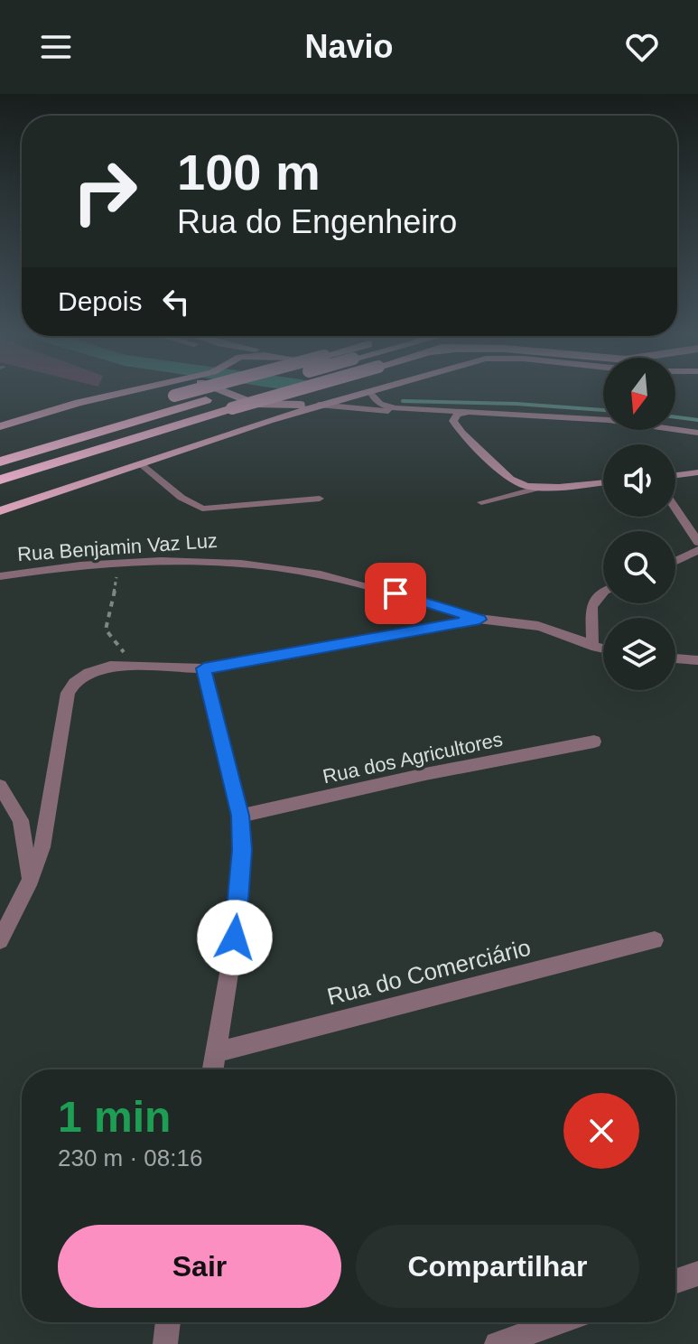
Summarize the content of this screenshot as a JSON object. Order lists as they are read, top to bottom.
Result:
{
  "streets": {
    "street": ["Rua Benjamin Vaz Luz", "Rua dos Agricultores", "Rua do Comerciário"]
  },
  "north": "bottom",
  "page": {
    "header": "Navio",
    "turn": ["100 m", "Rua do Engenheiro"],
    "then": "Depois",
    "heading": ["1 min", "230 m · 08:16"],
    "buttons": ["Sair", "Compartilhar"]
  }
}
